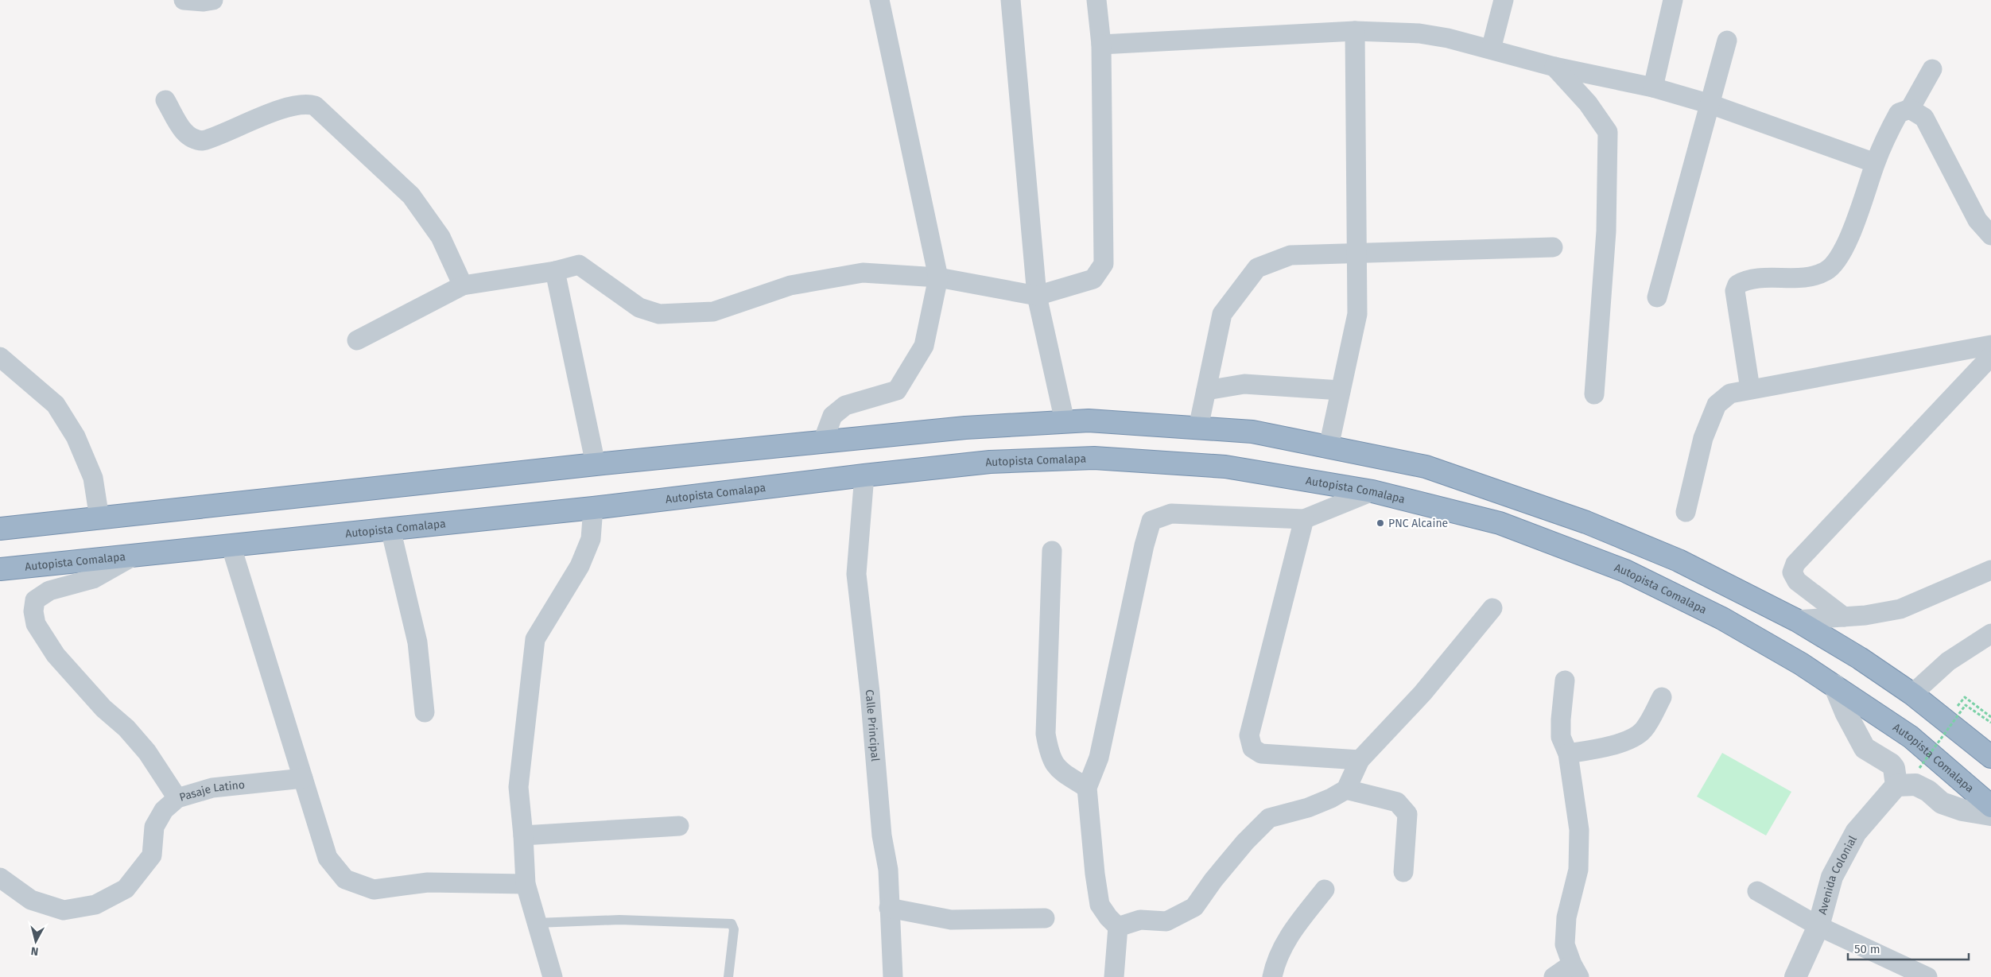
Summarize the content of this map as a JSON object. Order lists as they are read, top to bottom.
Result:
{
  "streets": {
    "highway": ["Autopista Comalapa"],
    "street": ["Calle Principal", "Pasaje Latino", "Avenida Colonial"]
  },
  "crossings": [
    ["Autopista Comalapa", "Calle Principal"]
  ],
  "places": ["PNC Alcaine"],
  "scale_bar": "50 m",
  "north": "bottom"
}
